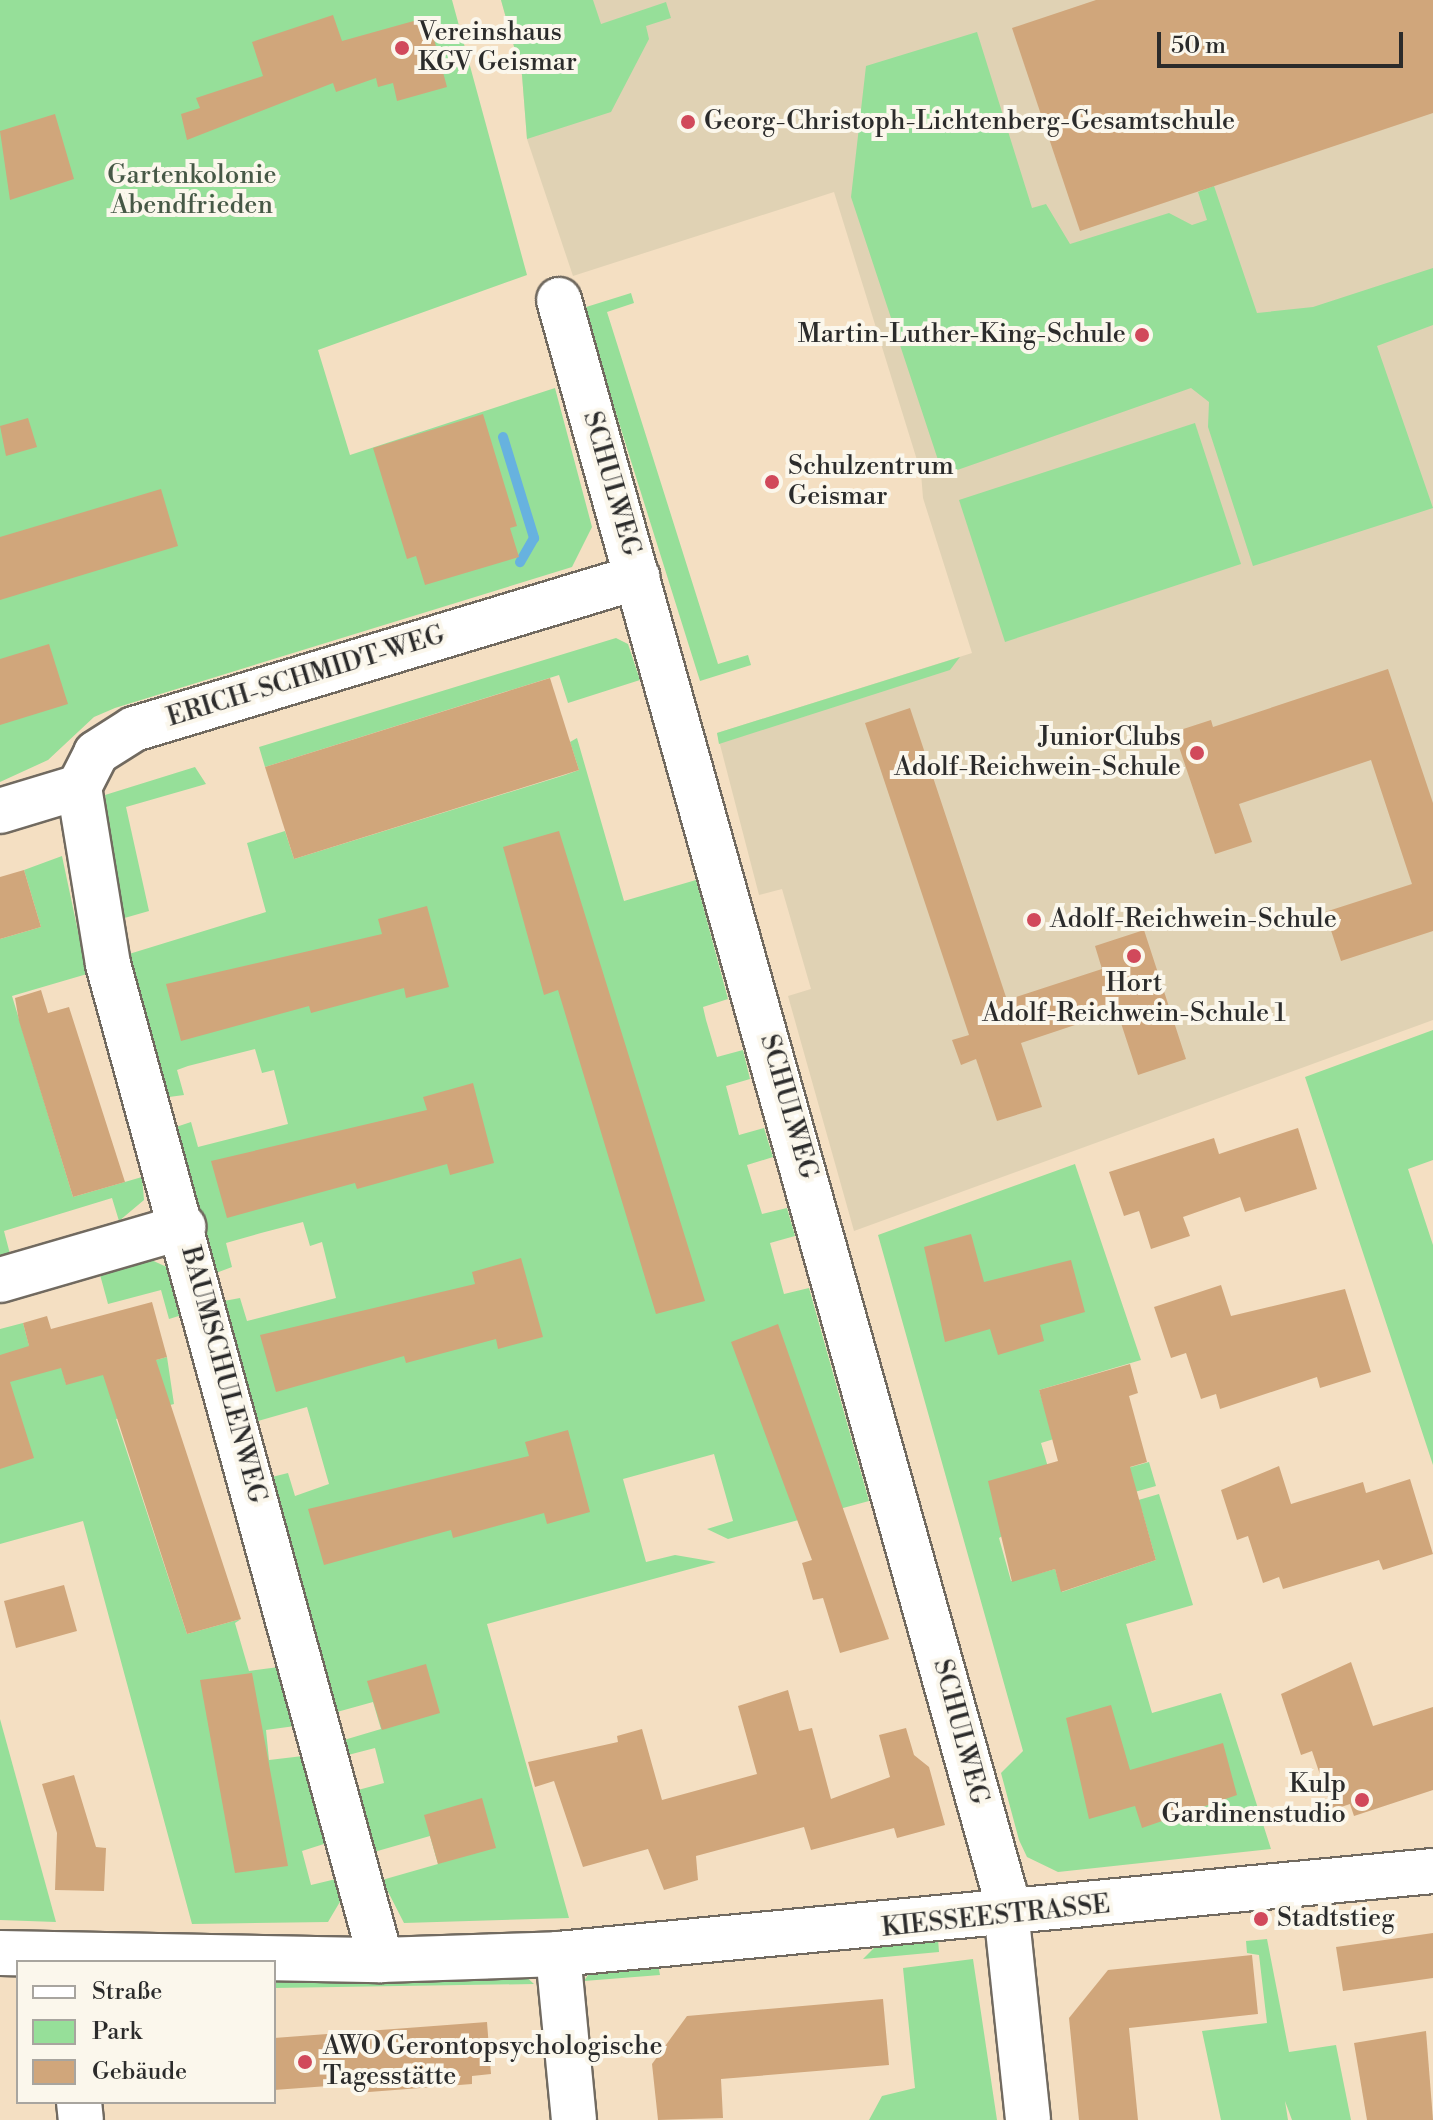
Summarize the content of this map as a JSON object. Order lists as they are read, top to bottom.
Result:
{
  "streets": {
    "street": [
      "SCHULWEG",
      "ERICH-SCHMIDT-WEG",
      "BAUMSCHULENWEG",
      "KIESSEESTRASSE"
    ]
  },
  "crossings": [
    ["SCHULWEG", "ERICH-SCHMIDT-WEG"],
    ["SCHULWEG", "KIESSEESTRASSE"],
    ["ERICH-SCHMIDT-WEG", "BAUMSCHULENWEG"],
    ["BAUMSCHULENWEG", "KIESSEESTRASSE"]
  ],
  "parks": ["Gartenkolonie Abendfrieden"],
  "places": [
    "Vereinshaus KGV Geismar",
    "Georg-Christoph-Lichtenberg-Gesamtschule",
    "Martin-Luther-King-Schule",
    "Schulzentrum Geismar",
    "JuniorClubs Adolf-Reichwein-Schule",
    "Adolf-Reichwein-Schule",
    "Hort Adolf-Reichwein-Schule 1",
    "Kulp Gardinenstudio",
    "Stadtstieg",
    "AWO Gerontopsychologische Tagesstätte"
  ],
  "legend": ["Straße", "Park", "Gebäude"],
  "scale_bar": "50 m"
}
